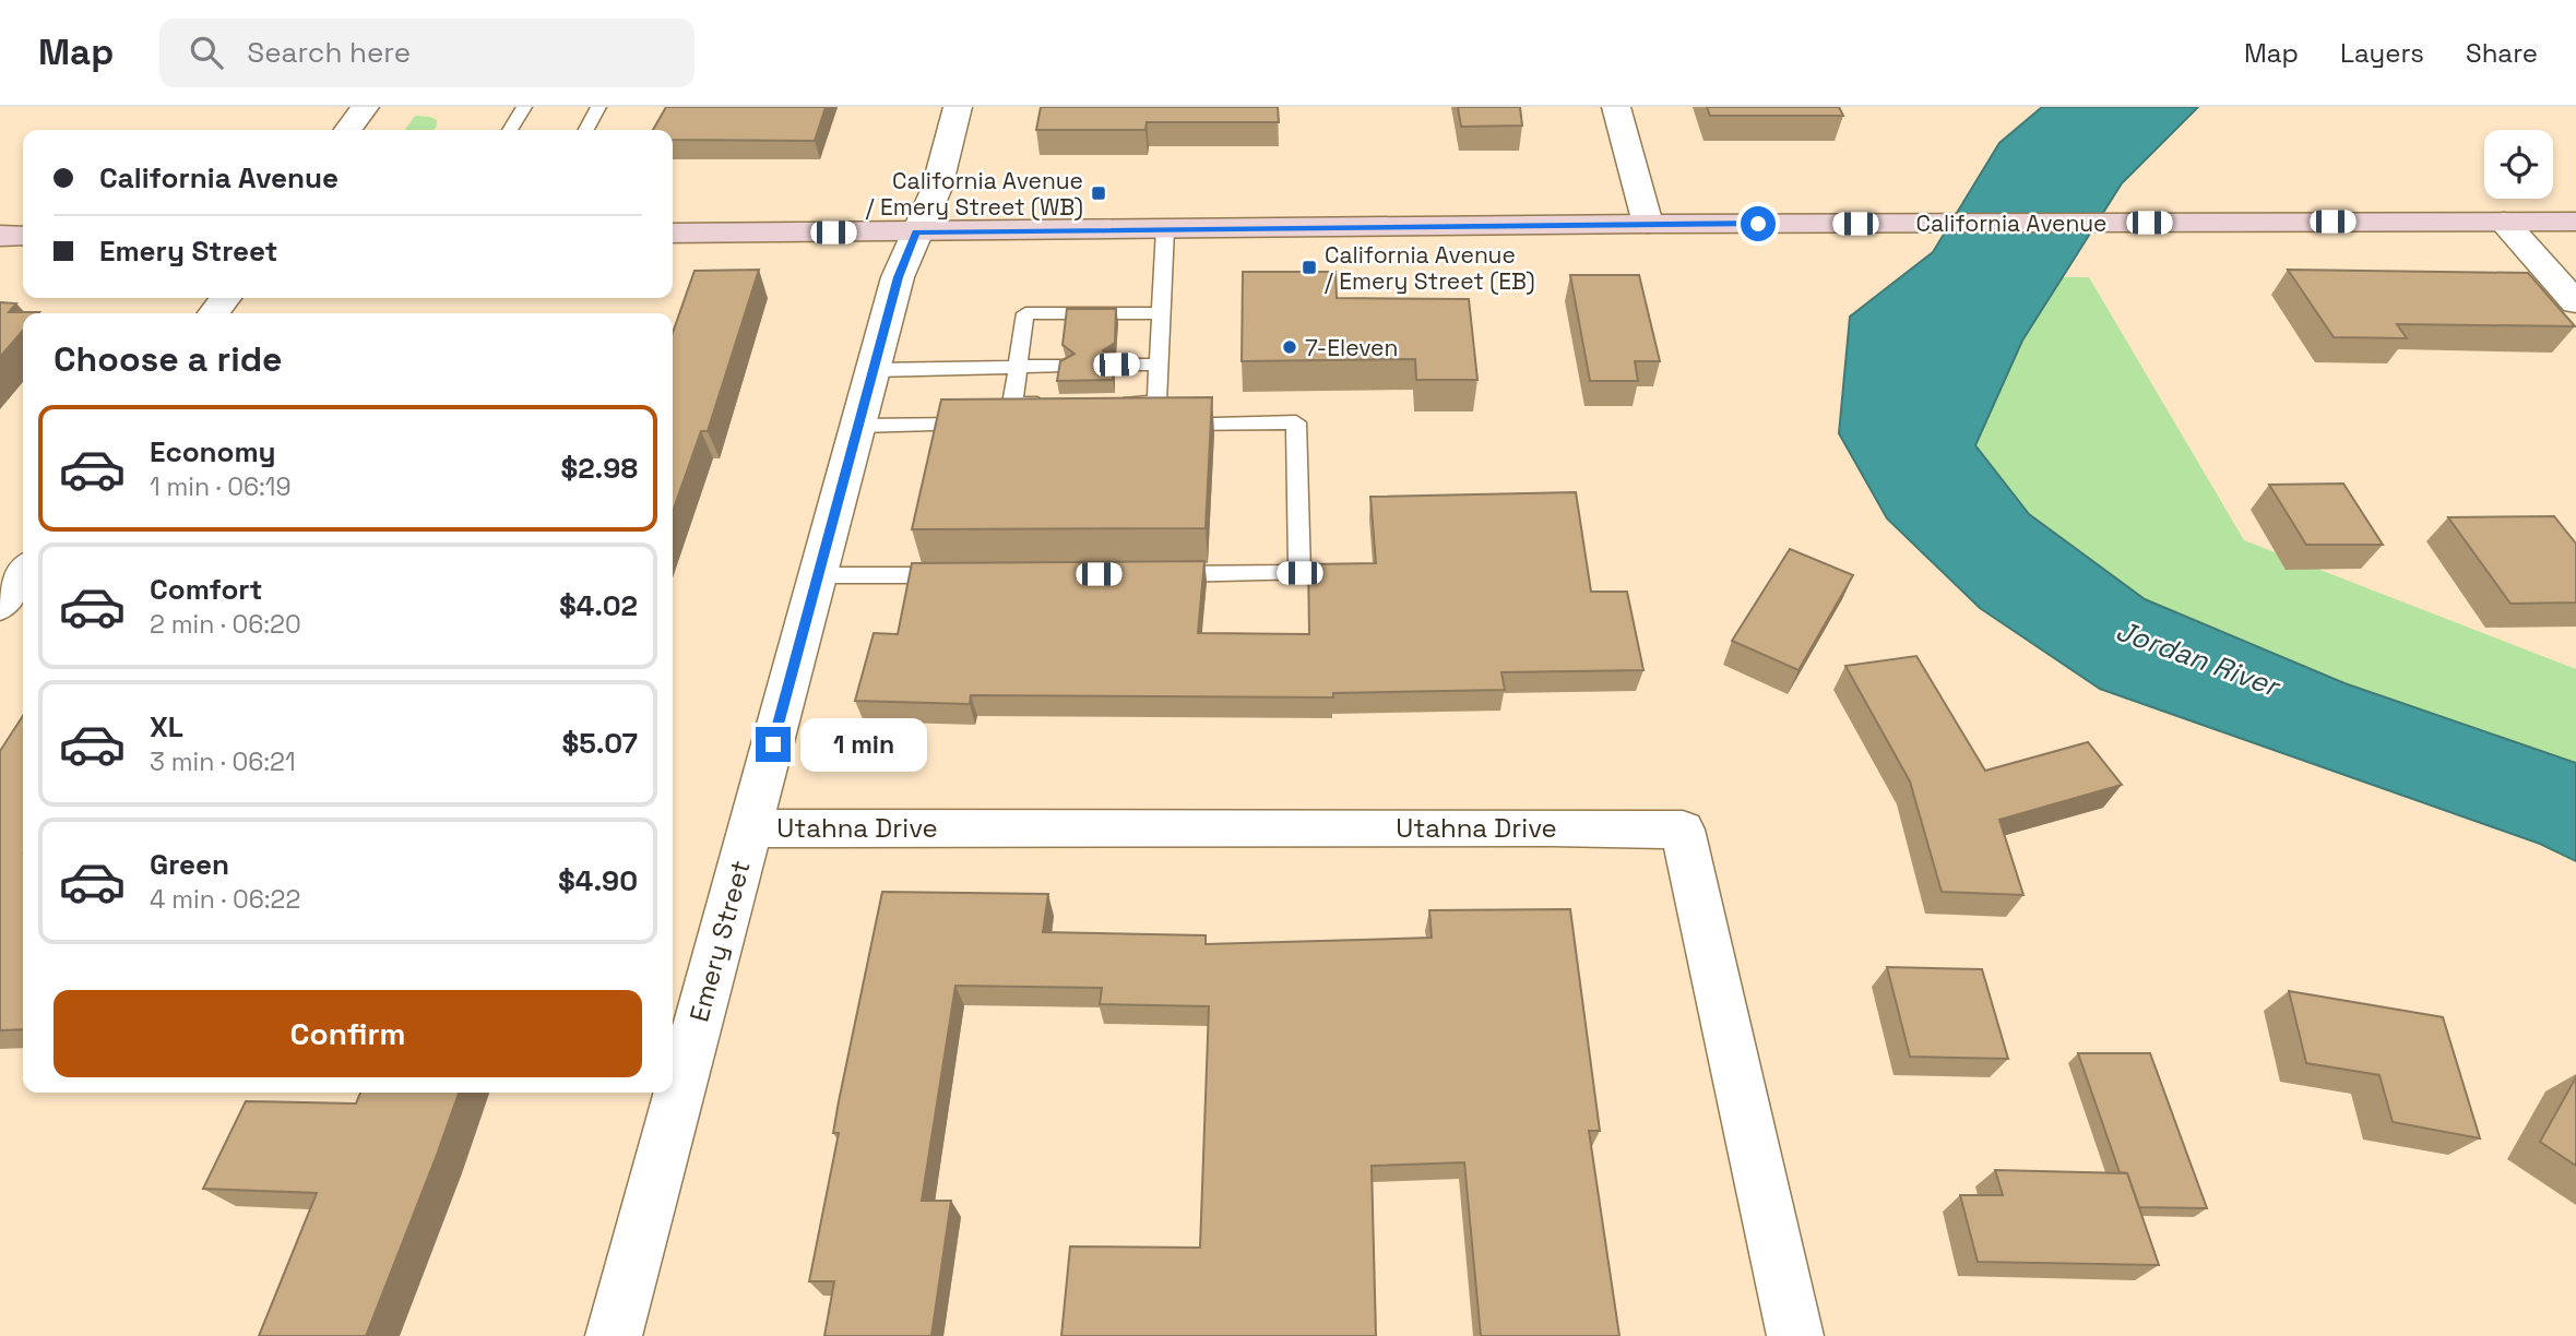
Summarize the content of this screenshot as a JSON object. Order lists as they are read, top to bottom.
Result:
{
  "streets": {
    "main road": ["California Avenue"],
    "street": ["Utahna Drive", "Emery Street"]
  },
  "crossings": [
    ["California Avenue", "Emery Street"],
    ["Utahna Drive", "Emery Street"]
  ],
  "water": ["Jordan River"],
  "places": {
    "transit": ["California Avenue / Emery Street (WB)", "California Avenue / Emery Street (EB)"],
    "other": ["7-Eleven"]
  },
  "page": {
    "header": "Map",
    "search": "Search here",
    "nav": ["Map", "Layers", "Share"],
    "banner": ["California Avenue", "Emery Street"],
    "heading": "Choose a ride",
    "list": [
      {
        "name": "Economy",
        "note": "1 min · 06:19",
        "value": "$2.98"
      },
      {
        "name": "Comfort",
        "note": "2 min · 06:20",
        "value": "$4.02"
      },
      {
        "name": "XL",
        "note": "3 min · 06:21",
        "value": "$5.07"
      },
      {
        "name": "Green",
        "note": "4 min · 06:22",
        "value": "$4.90"
      }
    ],
    "bubble": "1 min",
    "buttons": "Confirm"
  }
}
